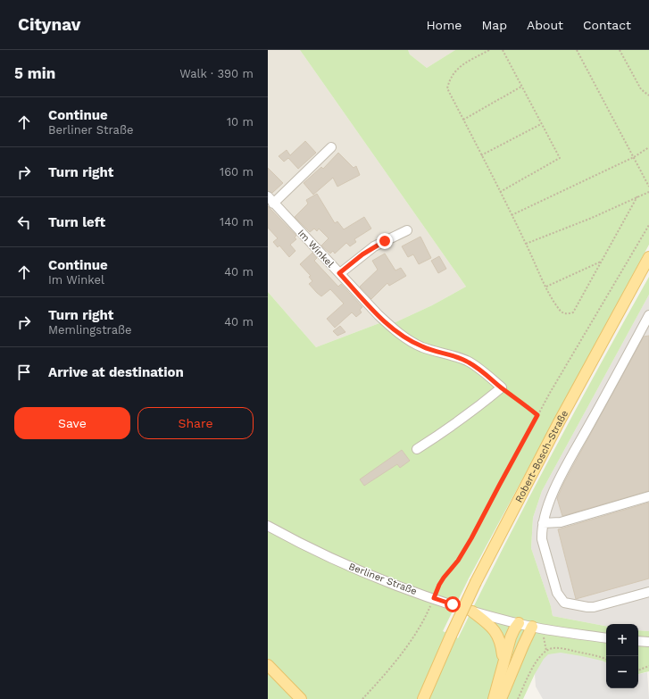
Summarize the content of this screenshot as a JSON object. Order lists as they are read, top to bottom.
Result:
{
  "streets": {
    "main road": ["Robert-Bosch-Straße"],
    "street": ["Im Winkel", "Berliner Straße"]
  },
  "page": {
    "header": "Citynav",
    "nav": [
      "Home",
      "Map",
      "About",
      "Contact"
    ],
    "heading": ["5 min", "Walk · 390 m"],
    "list": [
      ["Continue", "Berliner Straße", "10 m"],
      ["Turn right", "160 m"],
      ["Turn left", "140 m"],
      ["Continue", "Im Winkel", "40 m"],
      ["Turn right", "Memlingstraße", "40 m"],
      "Arrive at destination"
    ],
    "buttons": ["Save", "Share"],
    "map_buttons": ["+", "−"]
  }
}
